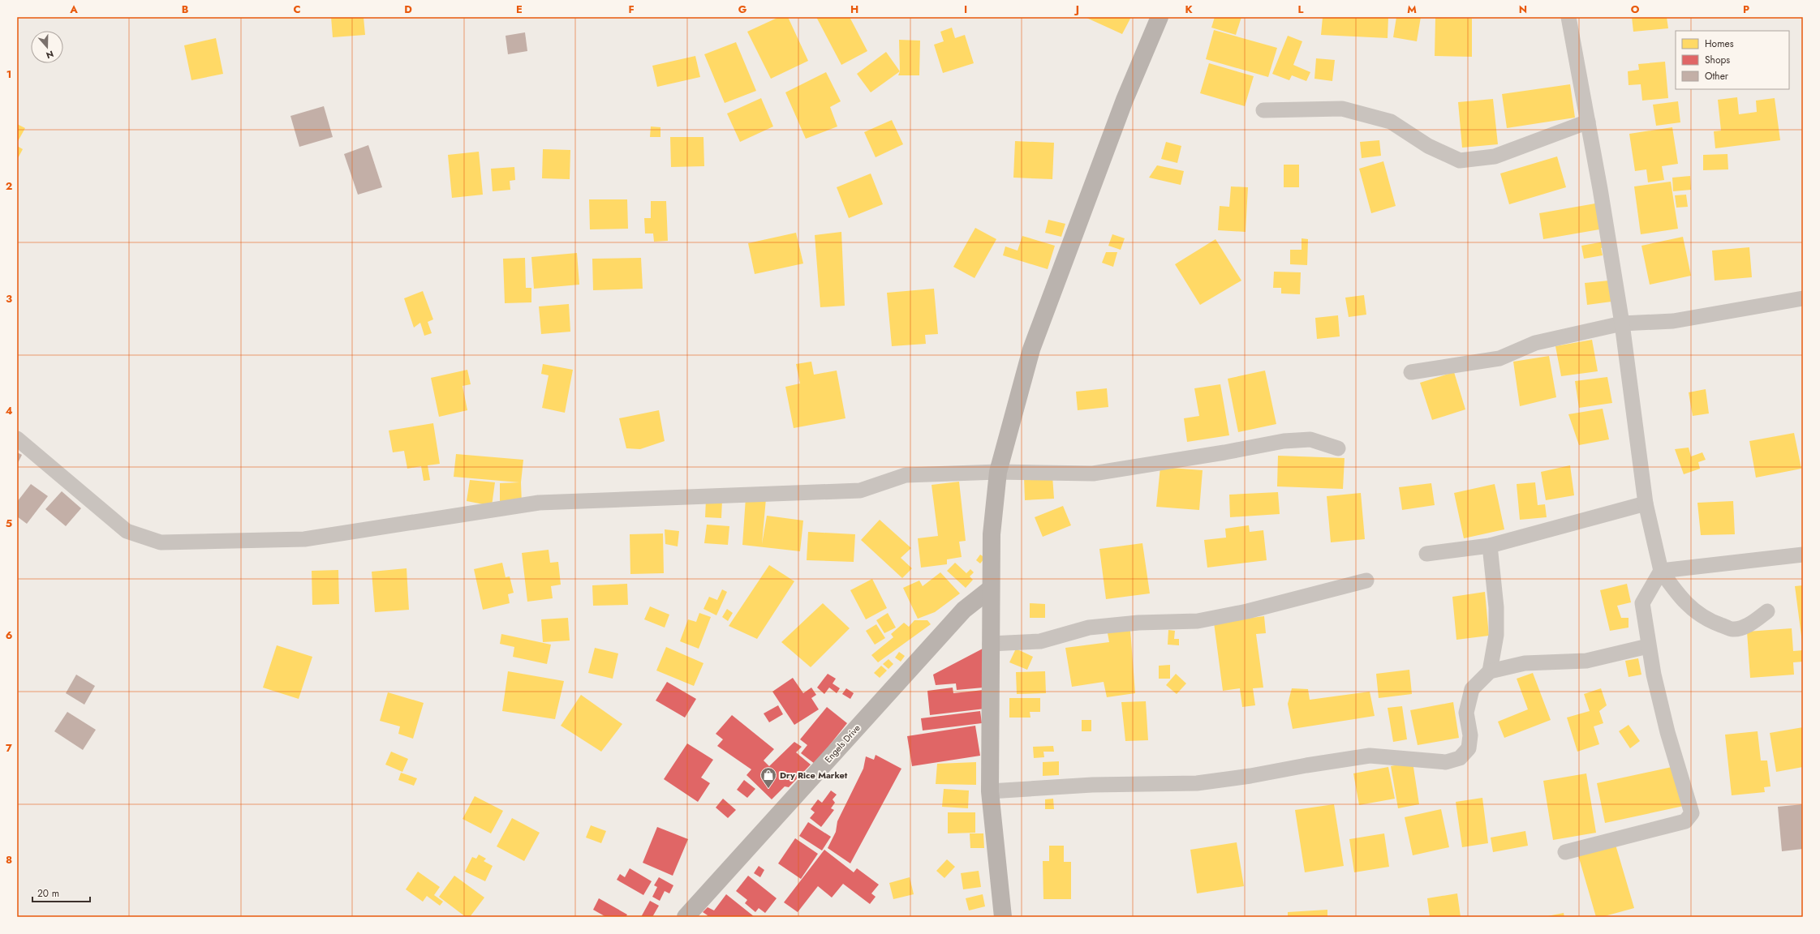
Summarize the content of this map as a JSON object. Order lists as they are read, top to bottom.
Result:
{
  "streets": {
    "main road": ["Engels Drive"]
  },
  "places": {
    "shop": ["Dry Rice Market"]
  },
  "legend": ["Homes", "Shops", "Other"],
  "scale_bar": "20 m",
  "north": "bottom",
  "grid": {
    "columns": [
      "A",
      "B",
      "C",
      "D",
      "E",
      "F",
      "G",
      "H",
      "I",
      "J",
      "K",
      "L",
      "M",
      "N",
      "O",
      "P"
    ],
    "rows": [
      "1",
      "2",
      "3",
      "4",
      "5",
      "6",
      "7",
      "8"
    ]
  }
}
